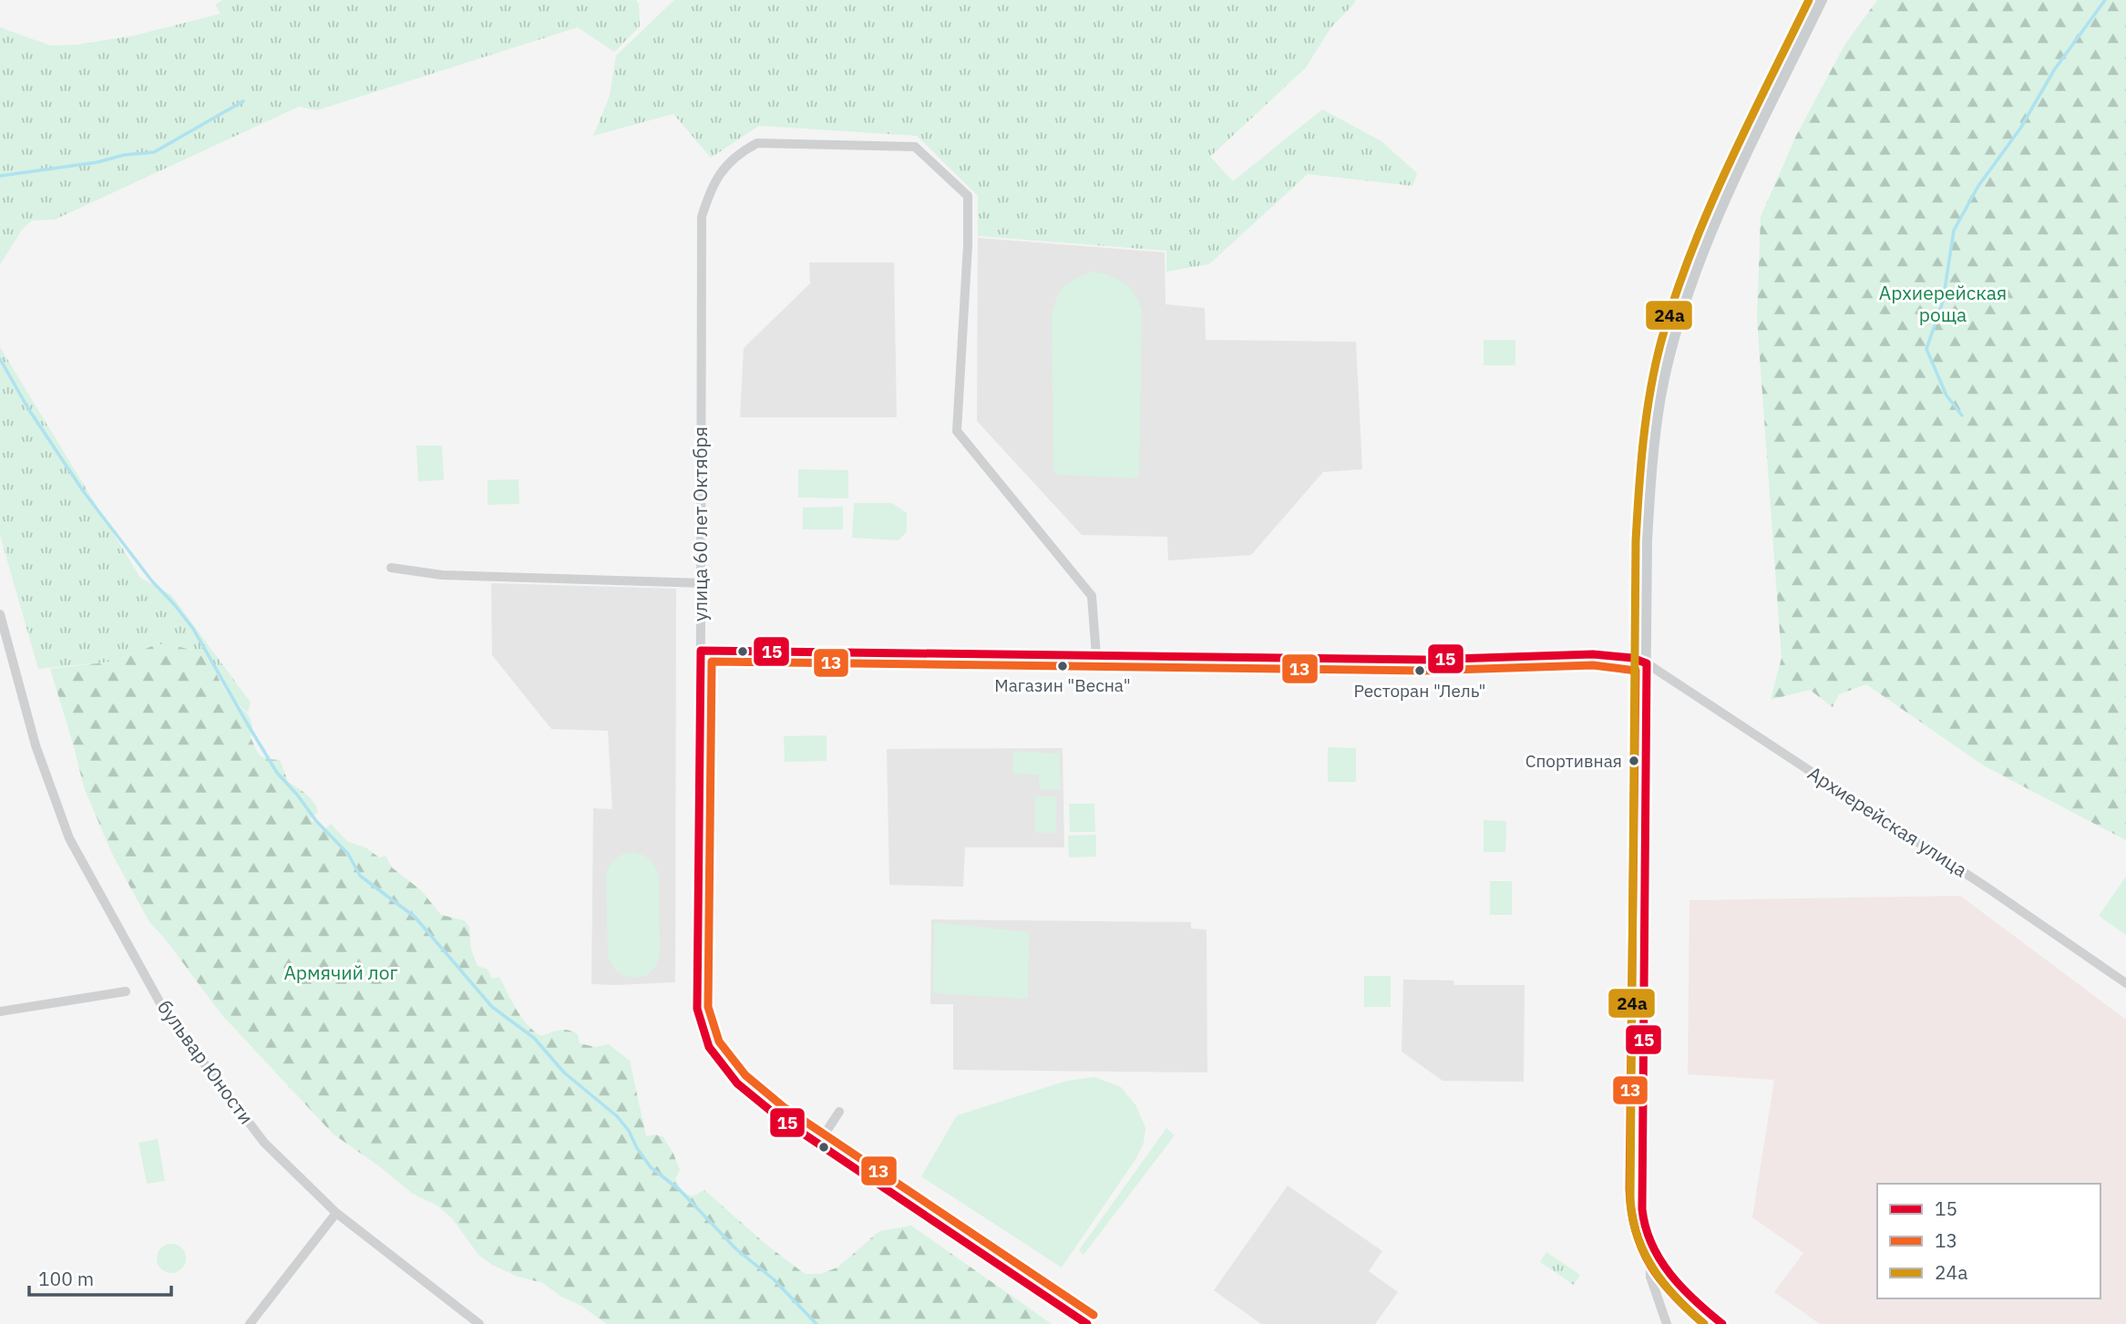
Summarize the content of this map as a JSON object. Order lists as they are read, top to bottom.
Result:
{
  "streets": {
    "street": ["улица 60 лет Октября", "Архиерейская улица", "бульвар Юности"]
  },
  "crossings": [
    ["улица 60 лет Октября", "Архиерейская улица"]
  ],
  "parks": ["Архиерейская роща", "Армячий лог"],
  "places": ["Магазин \"Весна\"", "Ресторан \"Лель\"", "Спортивная"],
  "lines": ["transit line 24a", "transit line 15", "transit line 13"],
  "legend": ["15", "13", "24a"],
  "scale_bar": "100 m"
}
